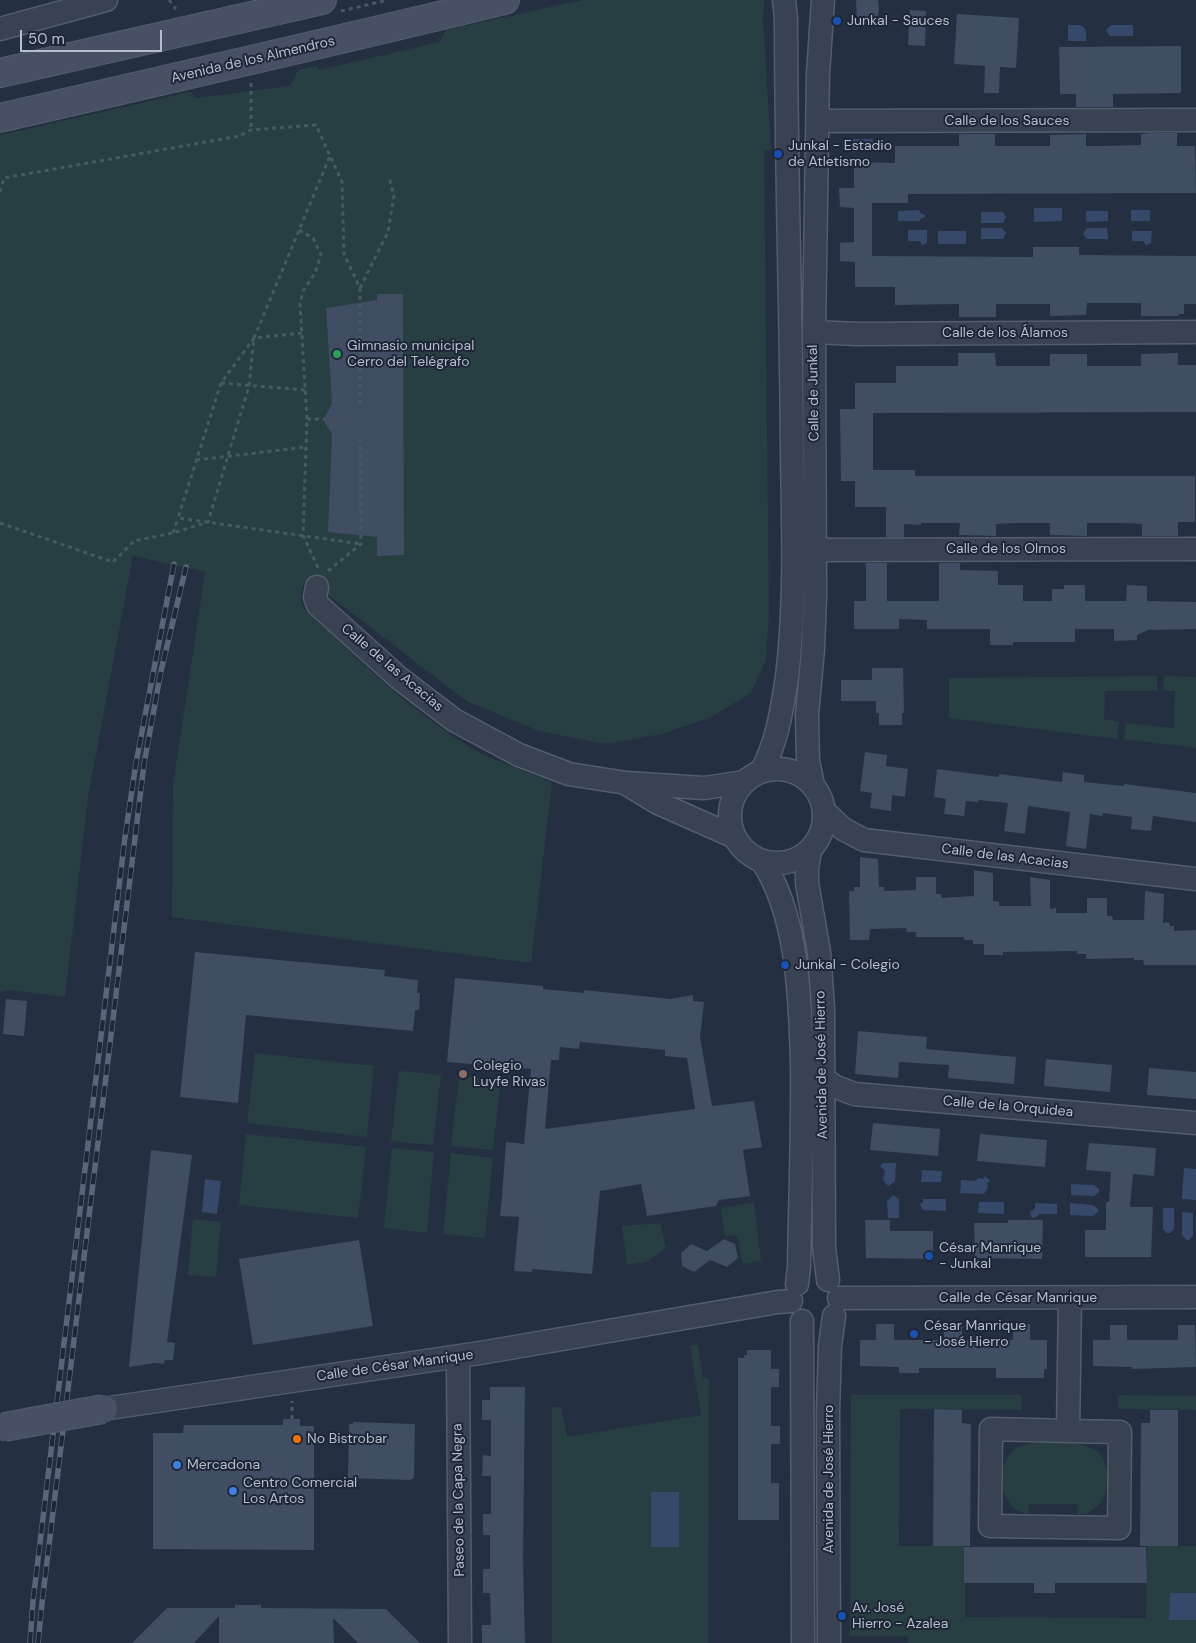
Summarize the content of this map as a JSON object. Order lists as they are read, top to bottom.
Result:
{
  "streets": {
    "main road": ["Avenida de los Almendros", "Calle de César Manrique"],
    "street": [
      "Calle de los Sauces",
      "Calle de los Álamos",
      "Calle de Junkal",
      "Calle de los Olmos",
      "Calle de las Acacias",
      "Avenida de José Hierro",
      "Calle de la Orquidea",
      "Paseo de la Capa Negra"
    ]
  },
  "crossings": [
    ["Calle de los Sauces", "Calle de Junkal"],
    ["Calle de los Álamos", "Calle de Junkal"],
    ["Calle de Junkal", "Calle de los Olmos"],
    ["Calle de Junkal", "Calle de las Acacias"],
    ["Calle de Junkal", "Avenida de José Hierro"],
    ["Calle de las Acacias", "Avenida de José Hierro"],
    ["Avenida de José Hierro", "Calle de la Orquidea"],
    ["Avenida de José Hierro", "Calle de César Manrique"],
    ["Calle de César Manrique", "Paseo de la Capa Negra"]
  ],
  "places": [
    "Junkal - Sauces",
    "Junkal - Estadio de Atletismo",
    "Gimnasio municipal Cerro del Telégrafo",
    "Junkal - Colegio",
    "Colegio Luyfe Rivas",
    "César Manrique - Junkal",
    "César Manrique - José Hierro",
    "No Bistrobar",
    "Mercadona",
    "Centro Comercial Los Artos",
    "Av. José Hierro - Azalea"
  ],
  "scale_bar": "50 m"
}
